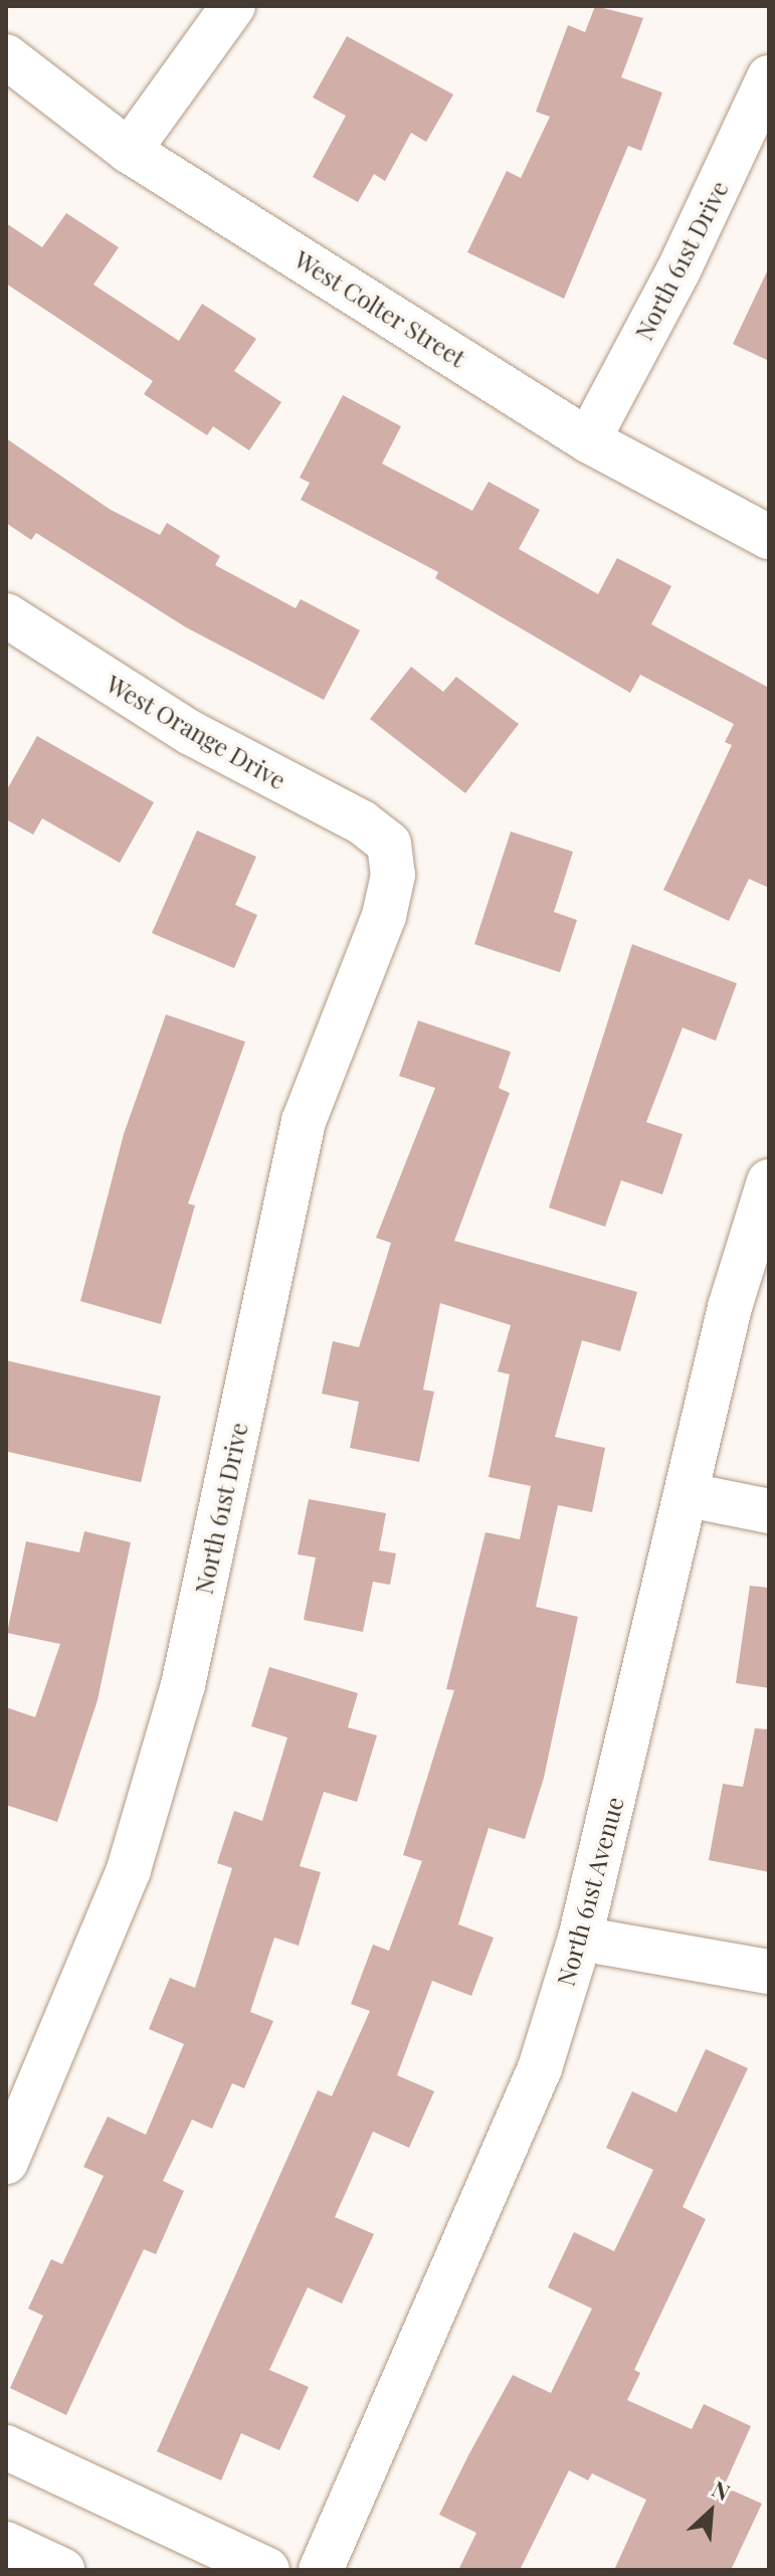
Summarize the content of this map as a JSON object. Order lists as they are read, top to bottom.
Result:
{
  "streets": {
    "street": [
      "North 61st Drive",
      "West Colter Street",
      "West Orange Drive",
      "North 61st Avenue"
    ]
  },
  "crossings": [
    ["North 61st Drive", "West Colter Street"],
    ["North 61st Drive", "West Orange Drive"]
  ],
  "north": "top right"
}
